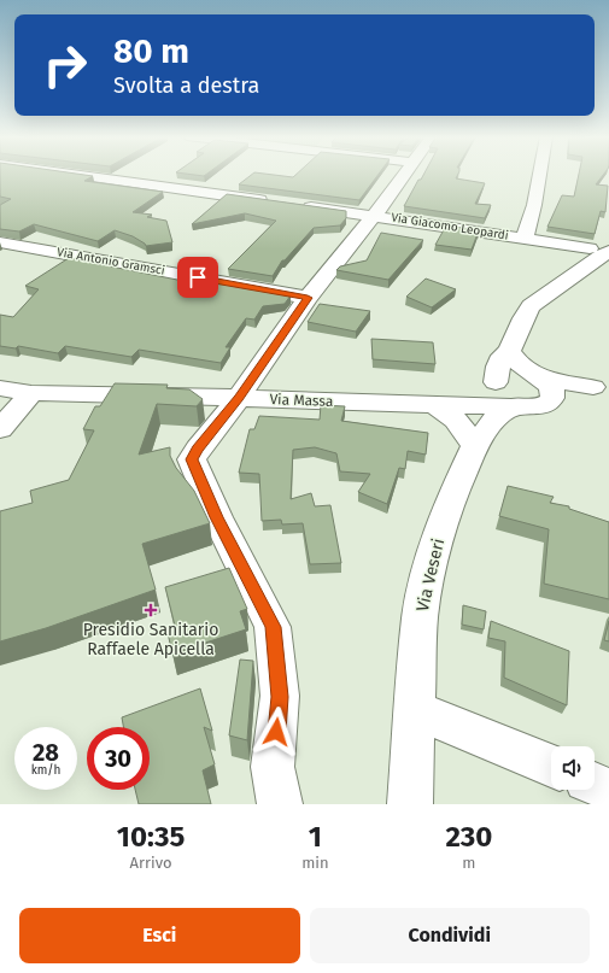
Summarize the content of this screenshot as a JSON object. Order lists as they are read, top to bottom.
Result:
{
  "streets": {
    "street": [
      "Via Giacomo Leopardi",
      "Via Antonio Gramsci",
      "Via Massa",
      "Via Veseri"
    ]
  },
  "crossings": [
    ["Via Massa", "Via Veseri"]
  ],
  "places": {
    "health": ["Presidio Sanitario Raffaele Apicella"]
  },
  "page": {
    "turn": ["80 m", "Svolta a destra"],
    "speed": "28 km/h",
    "limit": "30",
    "eta": [
      "10:35",
      "Arrivo",
      "1",
      "min",
      "230",
      "m"
    ],
    "buttons": ["Esci", "Condividi"]
  }
}
